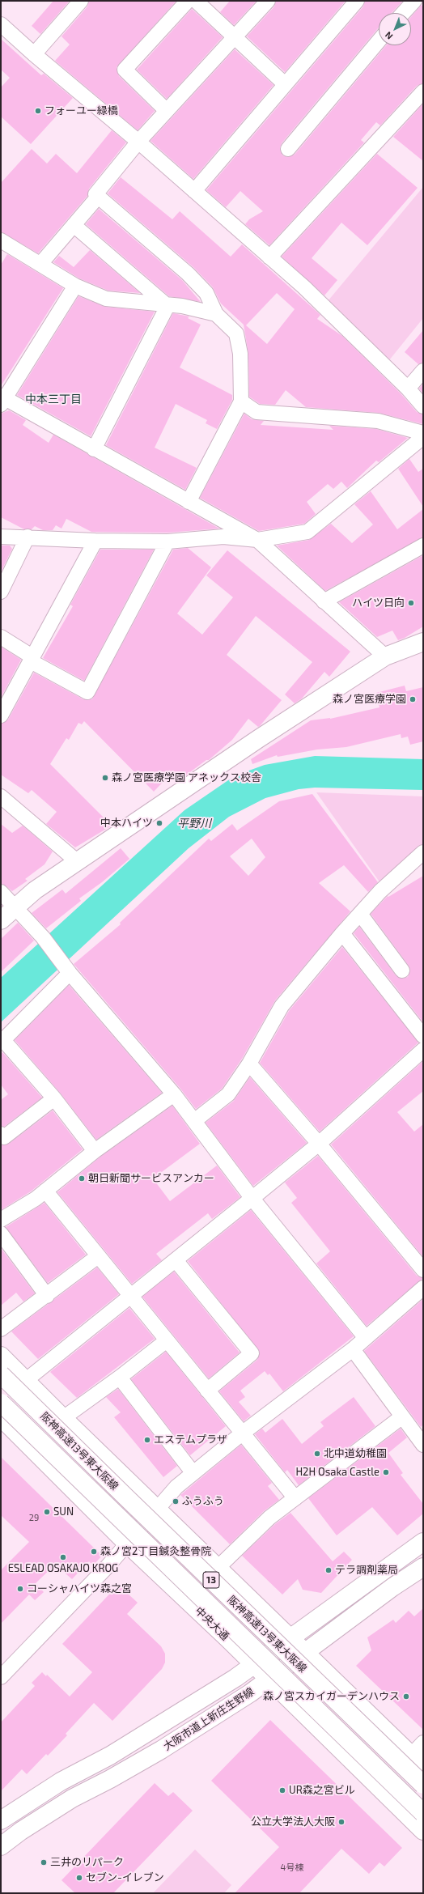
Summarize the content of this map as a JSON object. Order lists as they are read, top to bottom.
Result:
{
  "streets": {
    "main road": [
      "阪神高速13号東大阪線",
      "13",
      "中央大通",
      "大阪市道上新庄生野線"
    ]
  },
  "crossings": [
    ["中央大通", "大阪市道上新庄生野線"]
  ],
  "districts": ["中本三丁目"],
  "water": ["平野川"],
  "places": [
    "フォーユー緑橋",
    "ハイツ日向",
    "森ノ宮医療学園",
    "森ノ宮医療学園 アネックス校舎",
    "中本ハイツ",
    "朝日新聞サービスアンカー",
    "エステムプラザ",
    "北中道幼稚園",
    "H2H Osaka Castle",
    "ふうふう",
    "SUN",
    "森ノ宮2丁目鍼灸整骨院",
    "ESLEAD OSAKAJO KROG",
    "テラ調剤薬局",
    "コーシャハイツ森之宮",
    "森ノ宮スカイガーデンハウス",
    "UR森之宮ビル",
    "公立大学法人大阪",
    "三井のリパーク",
    "セブン-イレブン"
  ],
  "house_numbers": ["29", "4号棟"],
  "north": "bottom left"
}
